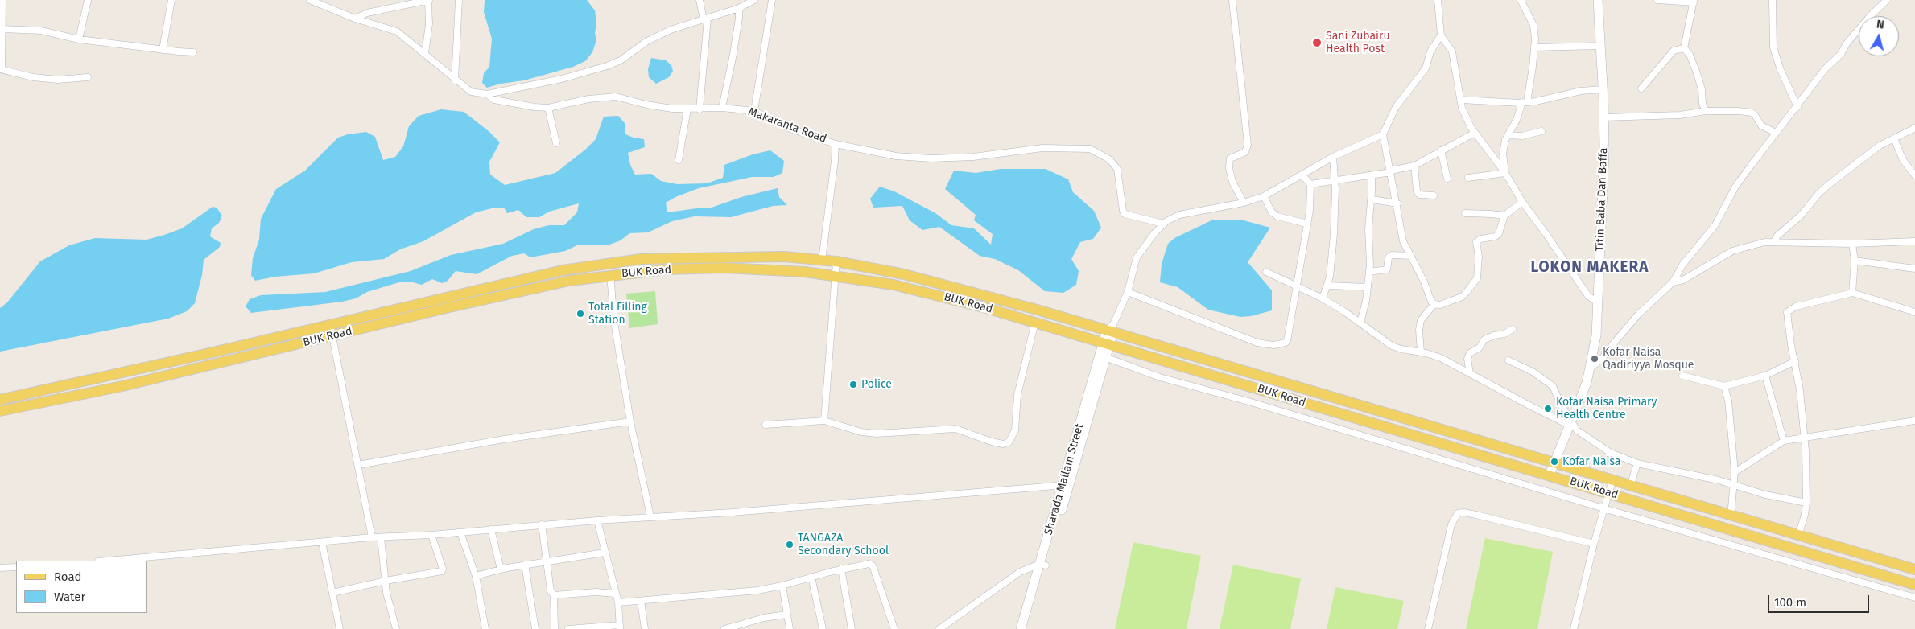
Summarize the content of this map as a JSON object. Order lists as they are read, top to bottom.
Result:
{
  "streets": {
    "main road": ["BUK Road"],
    "street": ["Makaranta Road", "Titin Baba Dan Baffa", "Sharada Mallam Street"]
  },
  "crossings": [
    ["Titin Baba Dan Baffa", "BUK Road"],
    ["BUK Road", "Sharada Mallam Street"]
  ],
  "districts": ["LOKON MAKERA"],
  "places": [
    "Sani Zubairu Health Post",
    "Total Filling Station",
    "Kofar Naisa Qadiriyya Mosque",
    "Police",
    "Kofar Naisa Primary Health Centre",
    "Kofar Naisa",
    "TANGAZA Secondary School"
  ],
  "legend": ["Road", "Water"],
  "scale_bar": "100 m",
  "north": "top"
}
